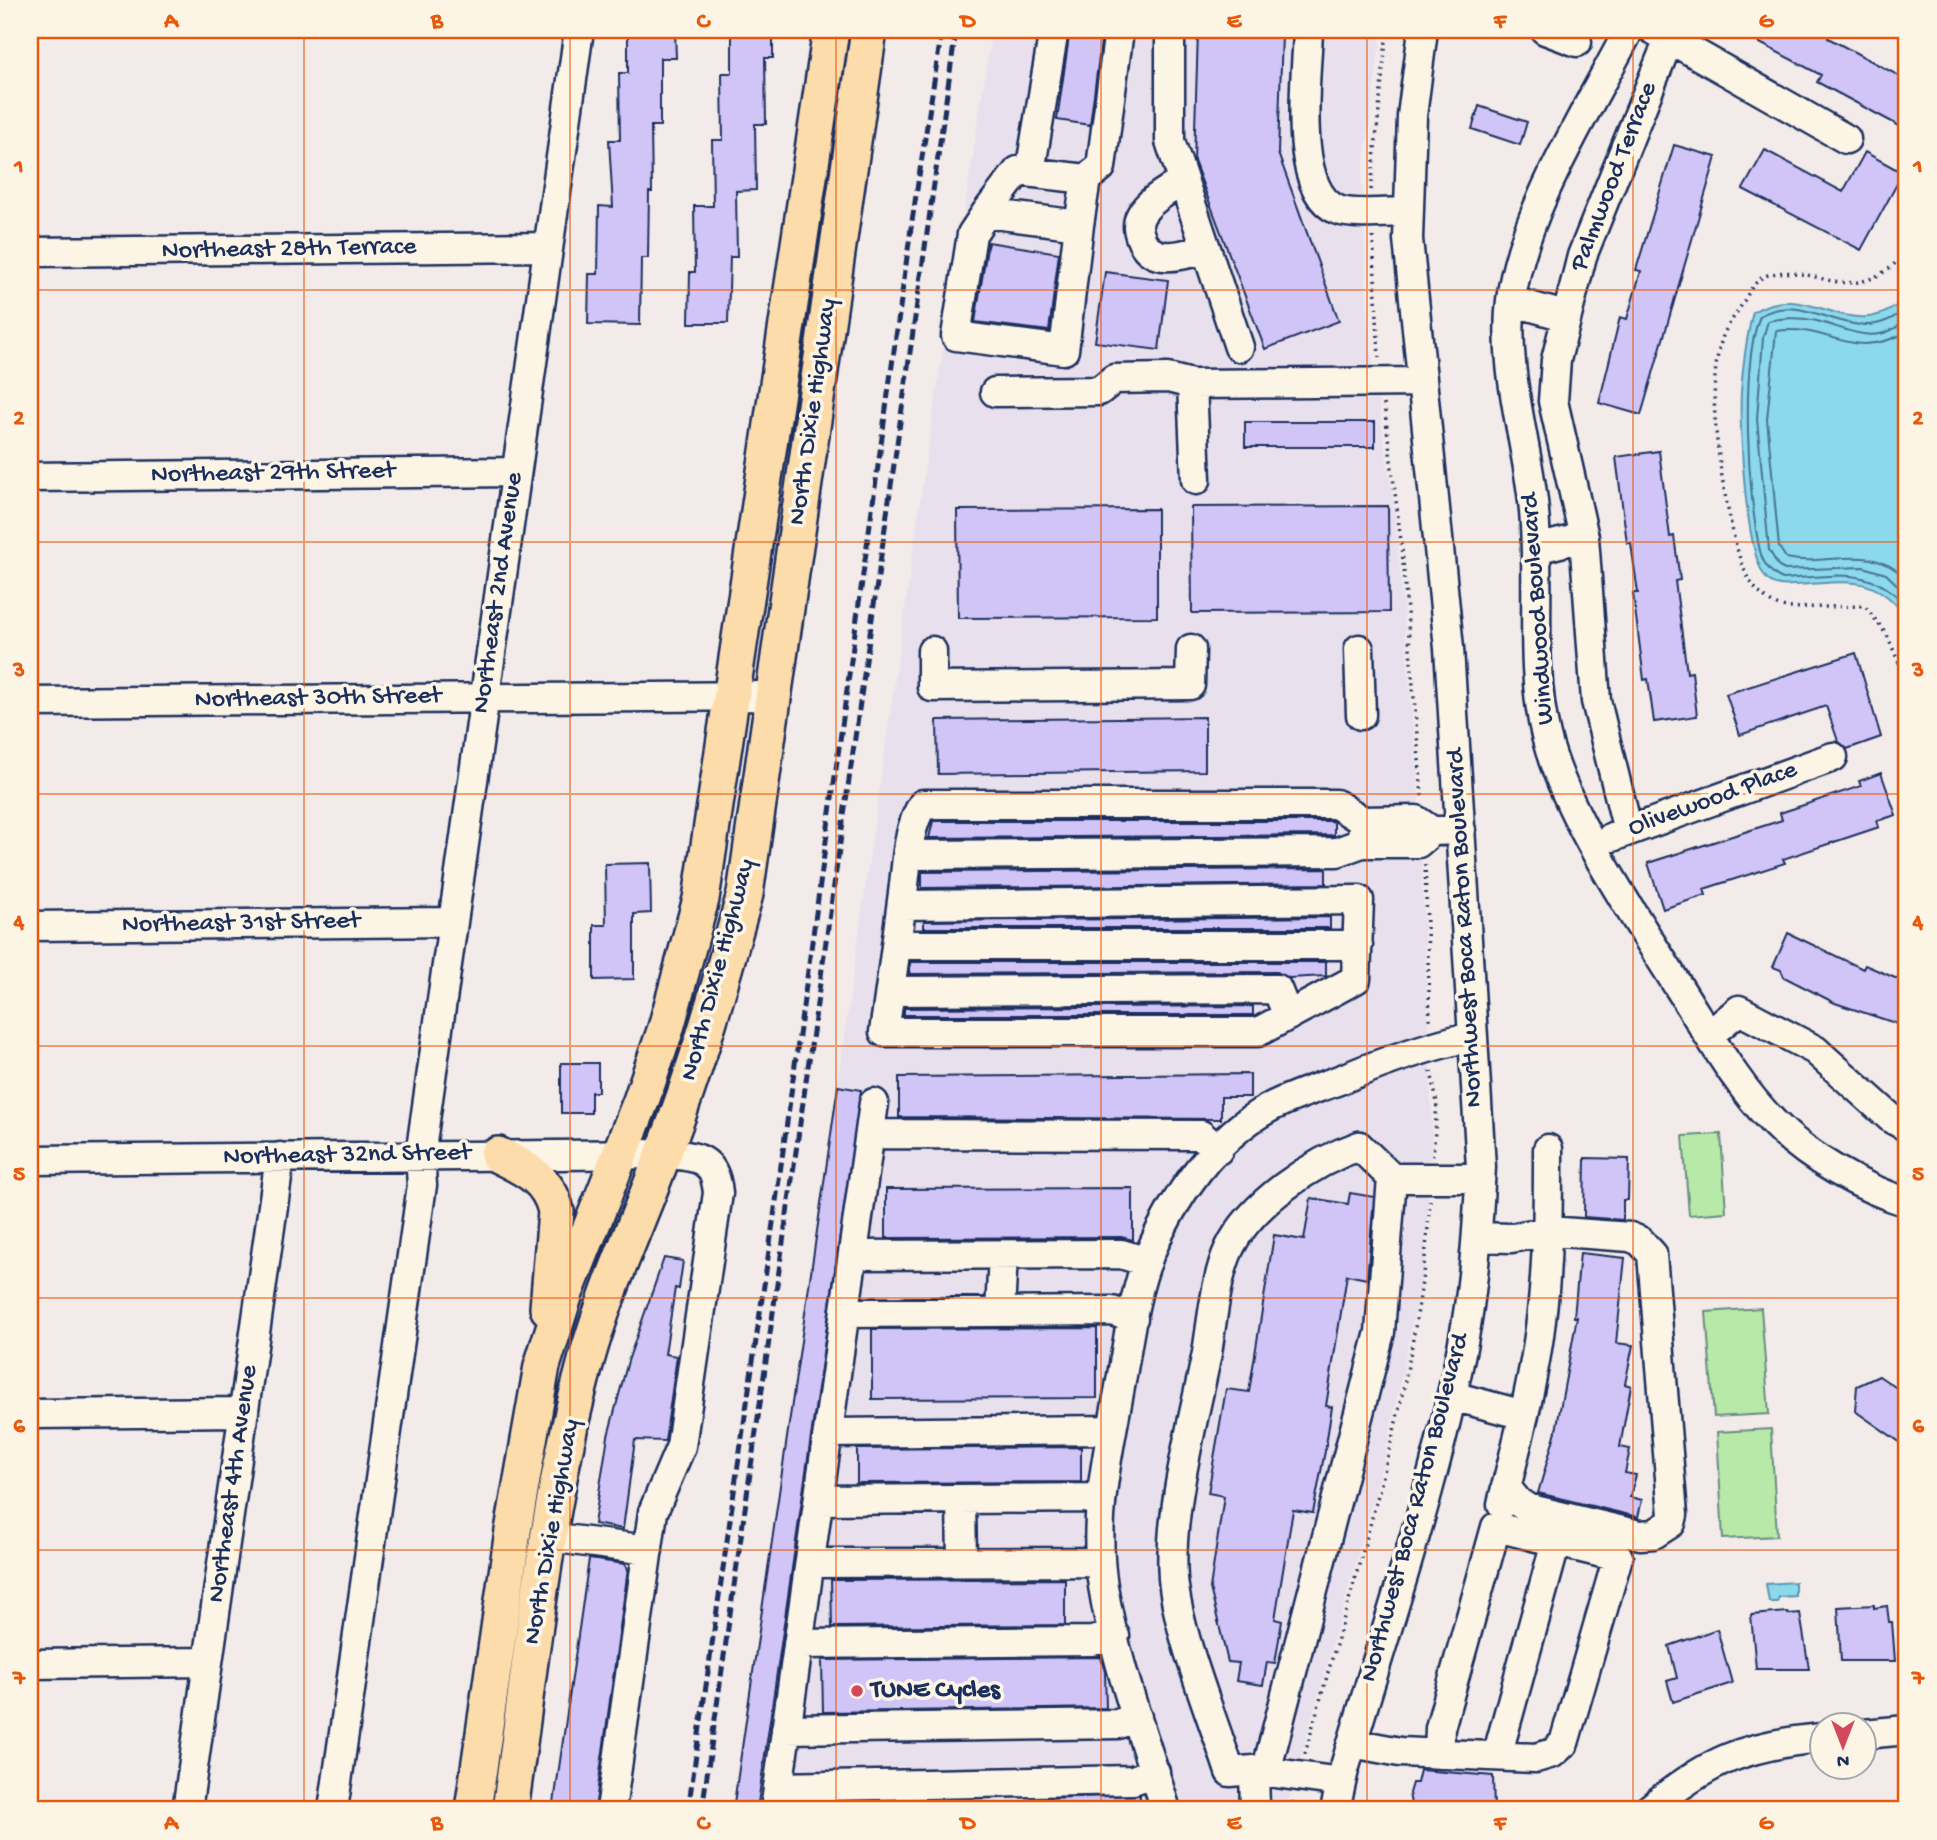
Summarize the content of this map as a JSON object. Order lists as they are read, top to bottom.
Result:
{
  "streets": {
    "main road": ["North Dixie Highway"],
    "street": [
      "Palmwood Terrace",
      "Northeast 28th Terrace",
      "Northeast 29th Street",
      "Northeast 2nd Avenue",
      "Windwood Boulevard",
      "Northeast 30th Street",
      "Olivewood Place",
      "Northeast 31st Street",
      "Northwest Boca Raton Boulevard",
      "Northeast 32nd Street",
      "Northeast 4th Avenue"
    ]
  },
  "crossings": [
    ["Palmwood Terrace", "Olivewood Place"],
    ["Northeast 28th Terrace", "Northeast 2nd Avenue"],
    ["North Dixie Highway", "Northeast 30th Street"],
    ["North Dixie Highway", "Northeast 32nd Street"],
    ["Northeast 29th Street", "Northeast 2nd Avenue"],
    ["Northeast 2nd Avenue", "Northeast 30th Street"],
    ["Northeast 2nd Avenue", "Northeast 31st Street"],
    ["Northeast 2nd Avenue", "Northeast 32nd Street"],
    ["Windwood Boulevard", "Olivewood Place"],
    ["Northeast 32nd Street", "Northeast 4th Avenue"]
  ],
  "places": ["TUNE Cycles"],
  "north": "bottom",
  "grid": {
    "columns": [
      "A",
      "B",
      "C",
      "D",
      "E",
      "F",
      "G"
    ],
    "rows": [
      "1",
      "2",
      "3",
      "4",
      "5",
      "6",
      "7"
    ]
  }
}
